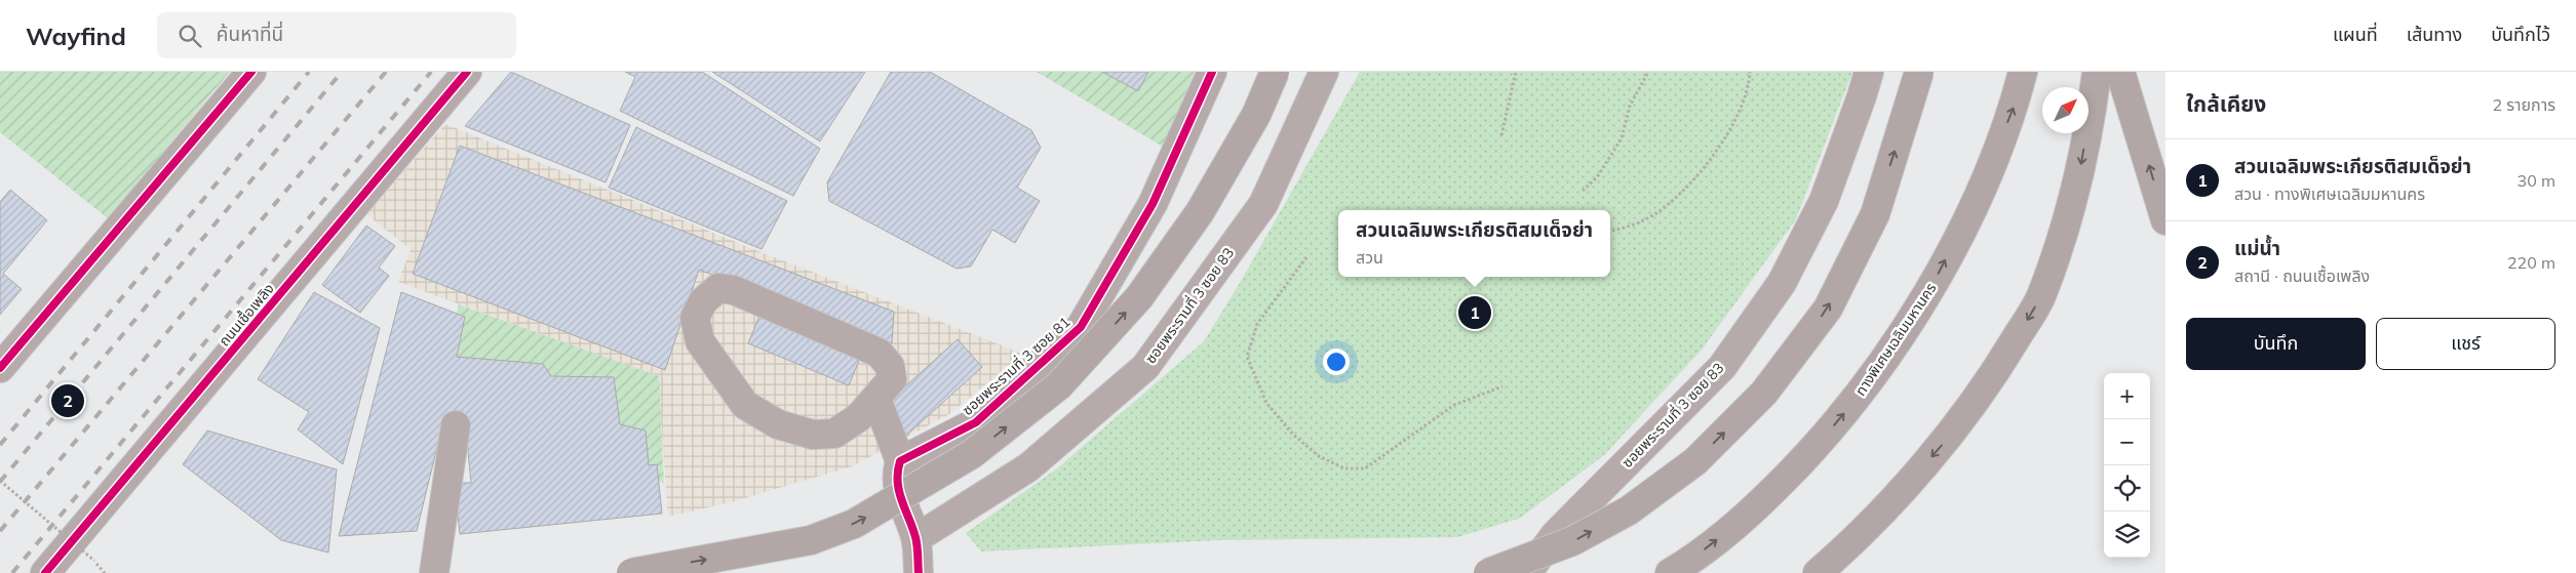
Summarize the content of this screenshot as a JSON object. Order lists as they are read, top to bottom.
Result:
{
  "streets": {
    "highway": ["ทางพิเศษเฉลิมมหานคร"],
    "street": ["ซอยพระรามที่ 3 ซอย 83", "ถนนเชื้อเพลิง", "ซอยพระรามที่ 3 ซอย 81"]
  },
  "north": "top right",
  "page": {
    "header": "Wayfind",
    "search": "ค้นหาที่นี่",
    "nav": ["แผนที่", "เส้นทาง", "บันทึกไว้"],
    "heading": ["ใกล้เคียง", "2 รายการ"],
    "list": [
      {
        "mark": "1",
        "name": "สวนเฉลิมพระเกียรติสมเด็จย่า",
        "note": "สวน · ทางพิเศษเฉลิมมหานคร",
        "value": "30 m"
      },
      {
        "mark": "2",
        "name": "แม่น้ำ",
        "note": "สถานี · ถนนเชื้อเพลิง",
        "value": "220 m"
      }
    ],
    "popup": ["สวนเฉลิมพระเกียรติสมเด็จย่า", "สวน"],
    "pins": ["1", "2"],
    "buttons": ["บันทึก", "แชร์"],
    "map_buttons": ["+", "−"]
  }
}
